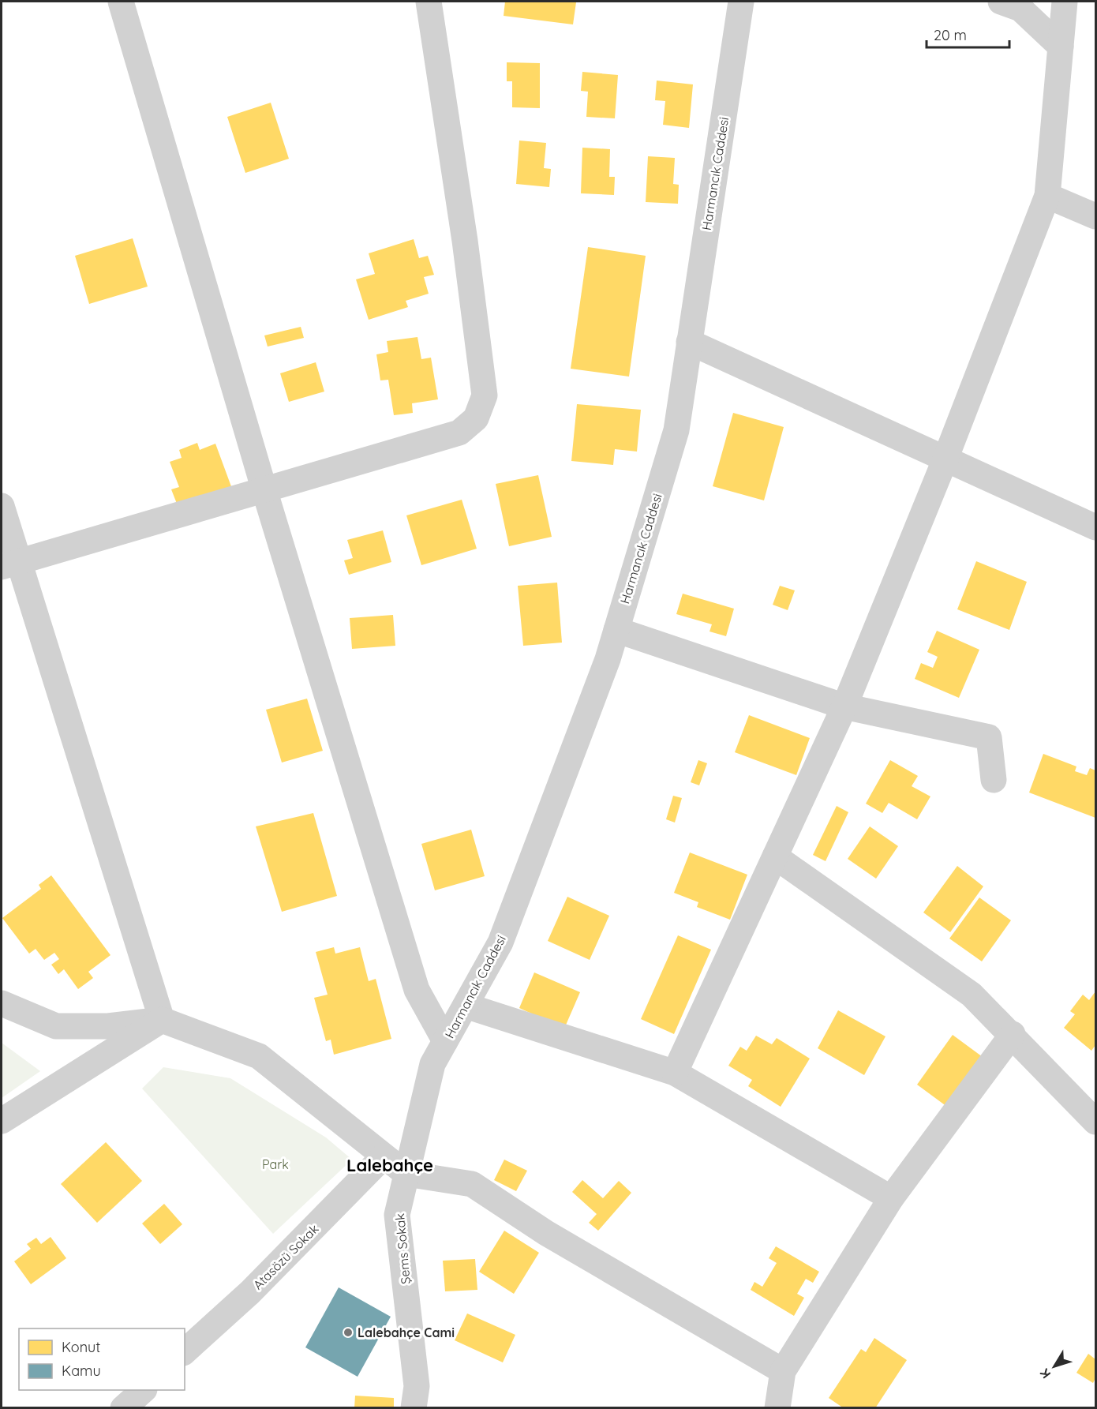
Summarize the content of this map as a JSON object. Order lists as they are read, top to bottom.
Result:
{
  "streets": {
    "street": ["Harmancık Caddesi", "Şems Sokak", "Atasözü Sokak"]
  },
  "crossings": [
    ["Harmancık Caddesi", "Şems Sokak"]
  ],
  "districts": ["Lalebahçe"],
  "parks": ["Park"],
  "places": ["Lalebahçe Cami"],
  "legend": ["Konut", "Kamu"],
  "scale_bar": "20 m",
  "north": "bottom left"
}
